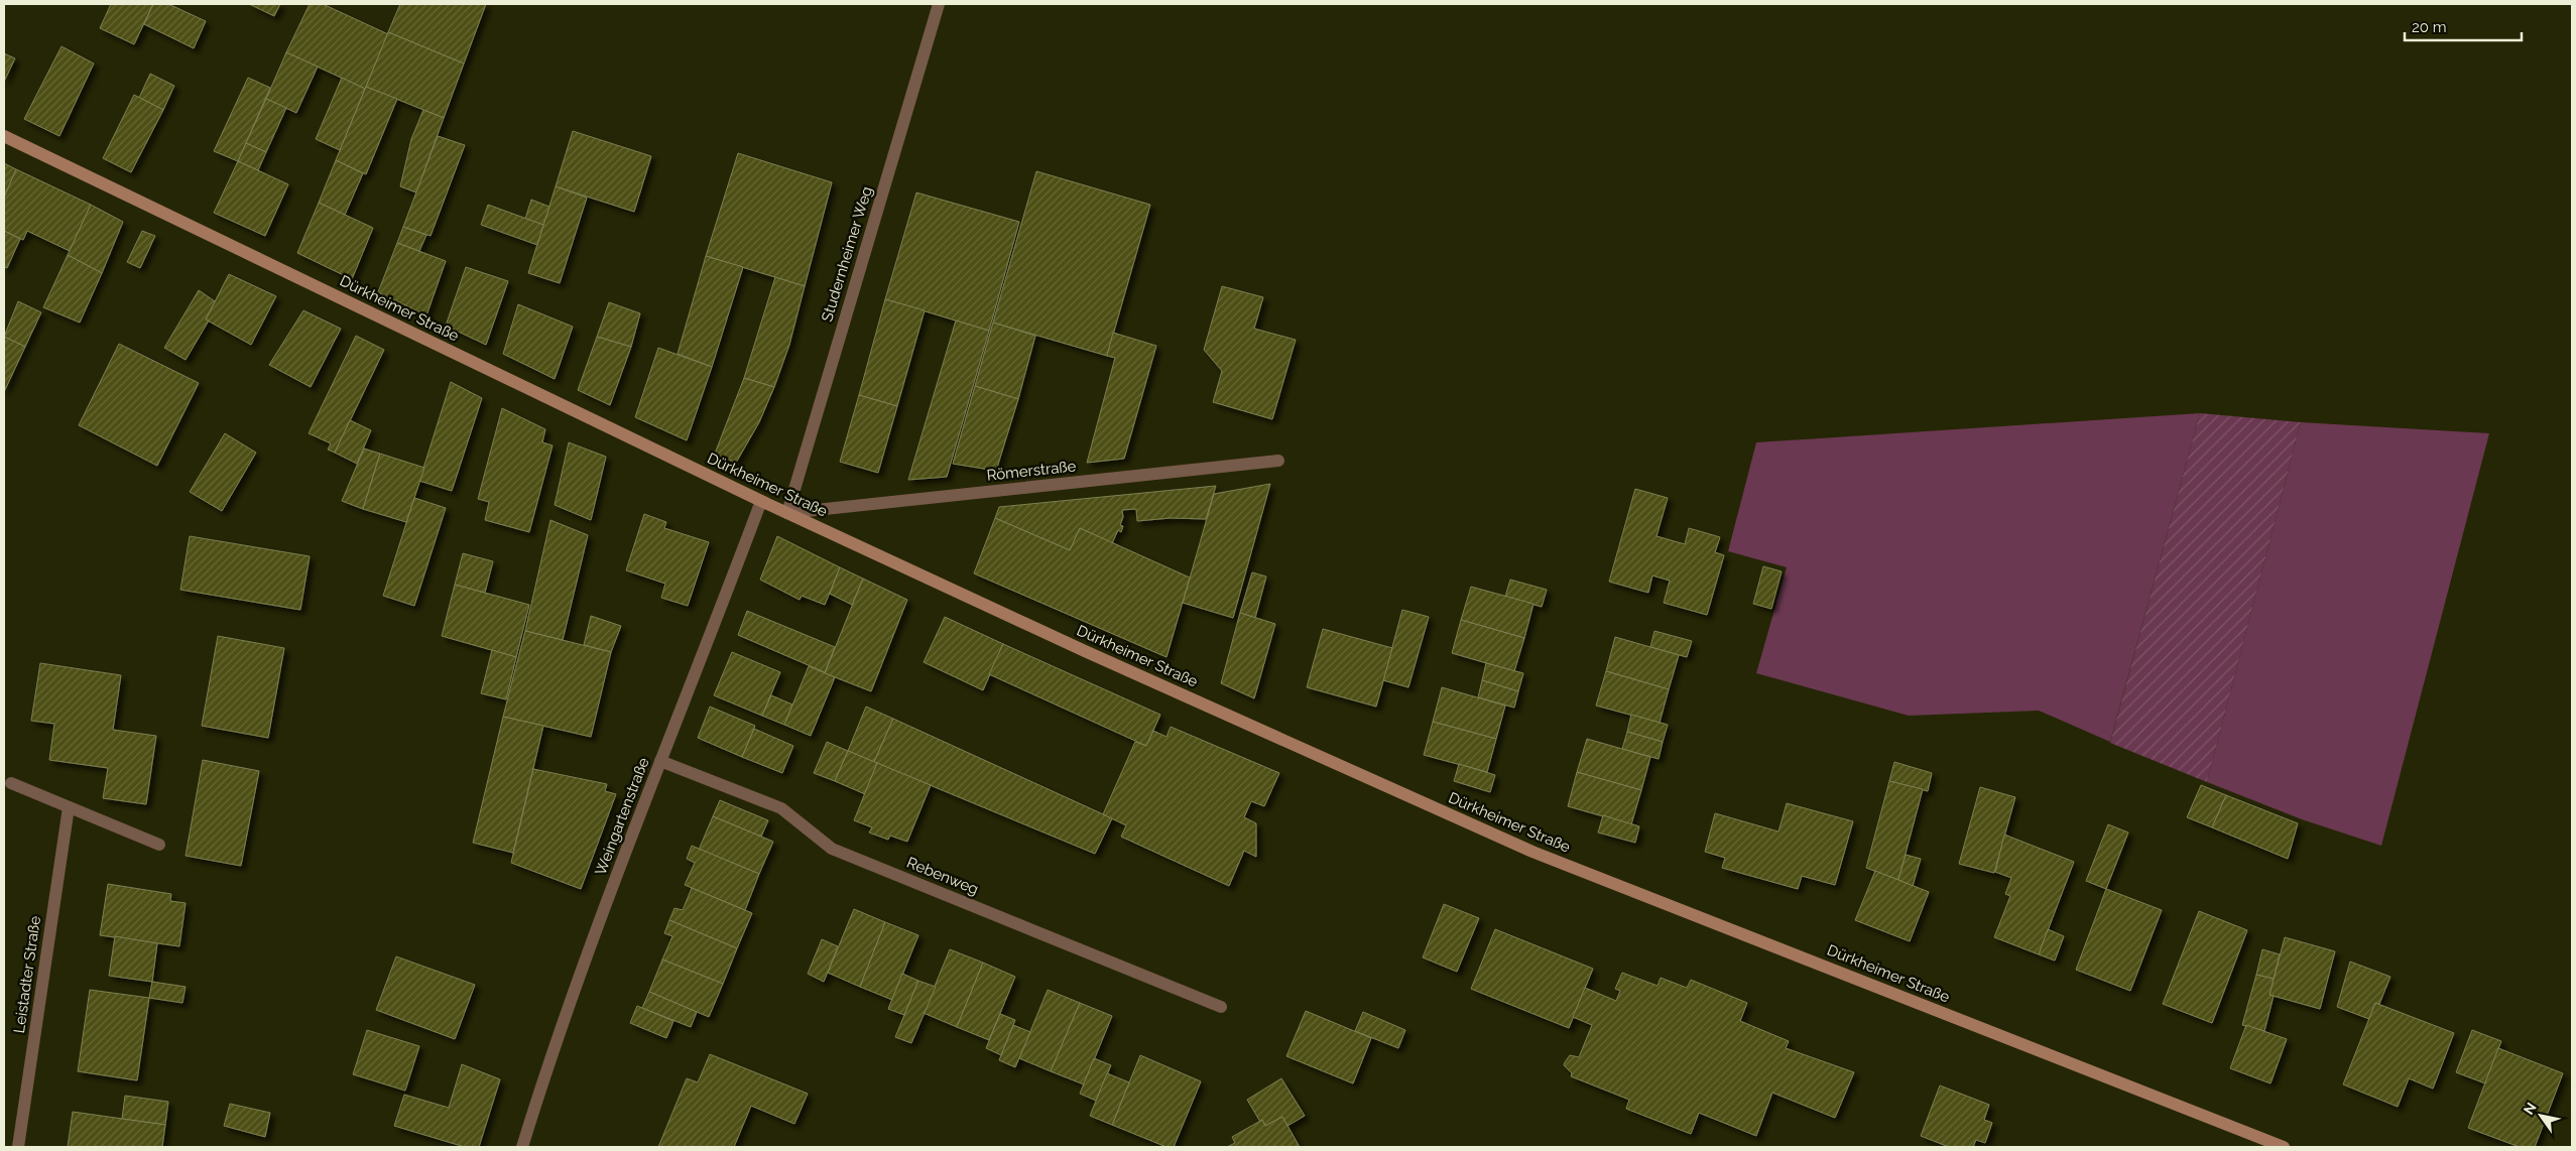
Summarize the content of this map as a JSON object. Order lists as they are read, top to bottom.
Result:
{
  "streets": {
    "main road": ["Dürkheimer Straße"],
    "street": [
      "Studernheimer Weg",
      "Römerstraße",
      "Weingartenstraße",
      "Rebenweg",
      "Leistadter Straße"
    ]
  },
  "crossings": [
    ["Studernheimer Weg", "Dürkheimer Straße"],
    ["Studernheimer Weg", "Römerstraße"],
    ["Dürkheimer Straße", "Römerstraße"],
    ["Dürkheimer Straße", "Weingartenstraße"],
    ["Weingartenstraße", "Rebenweg"]
  ],
  "scale_bar": "20 m",
  "north": "top left"
}
